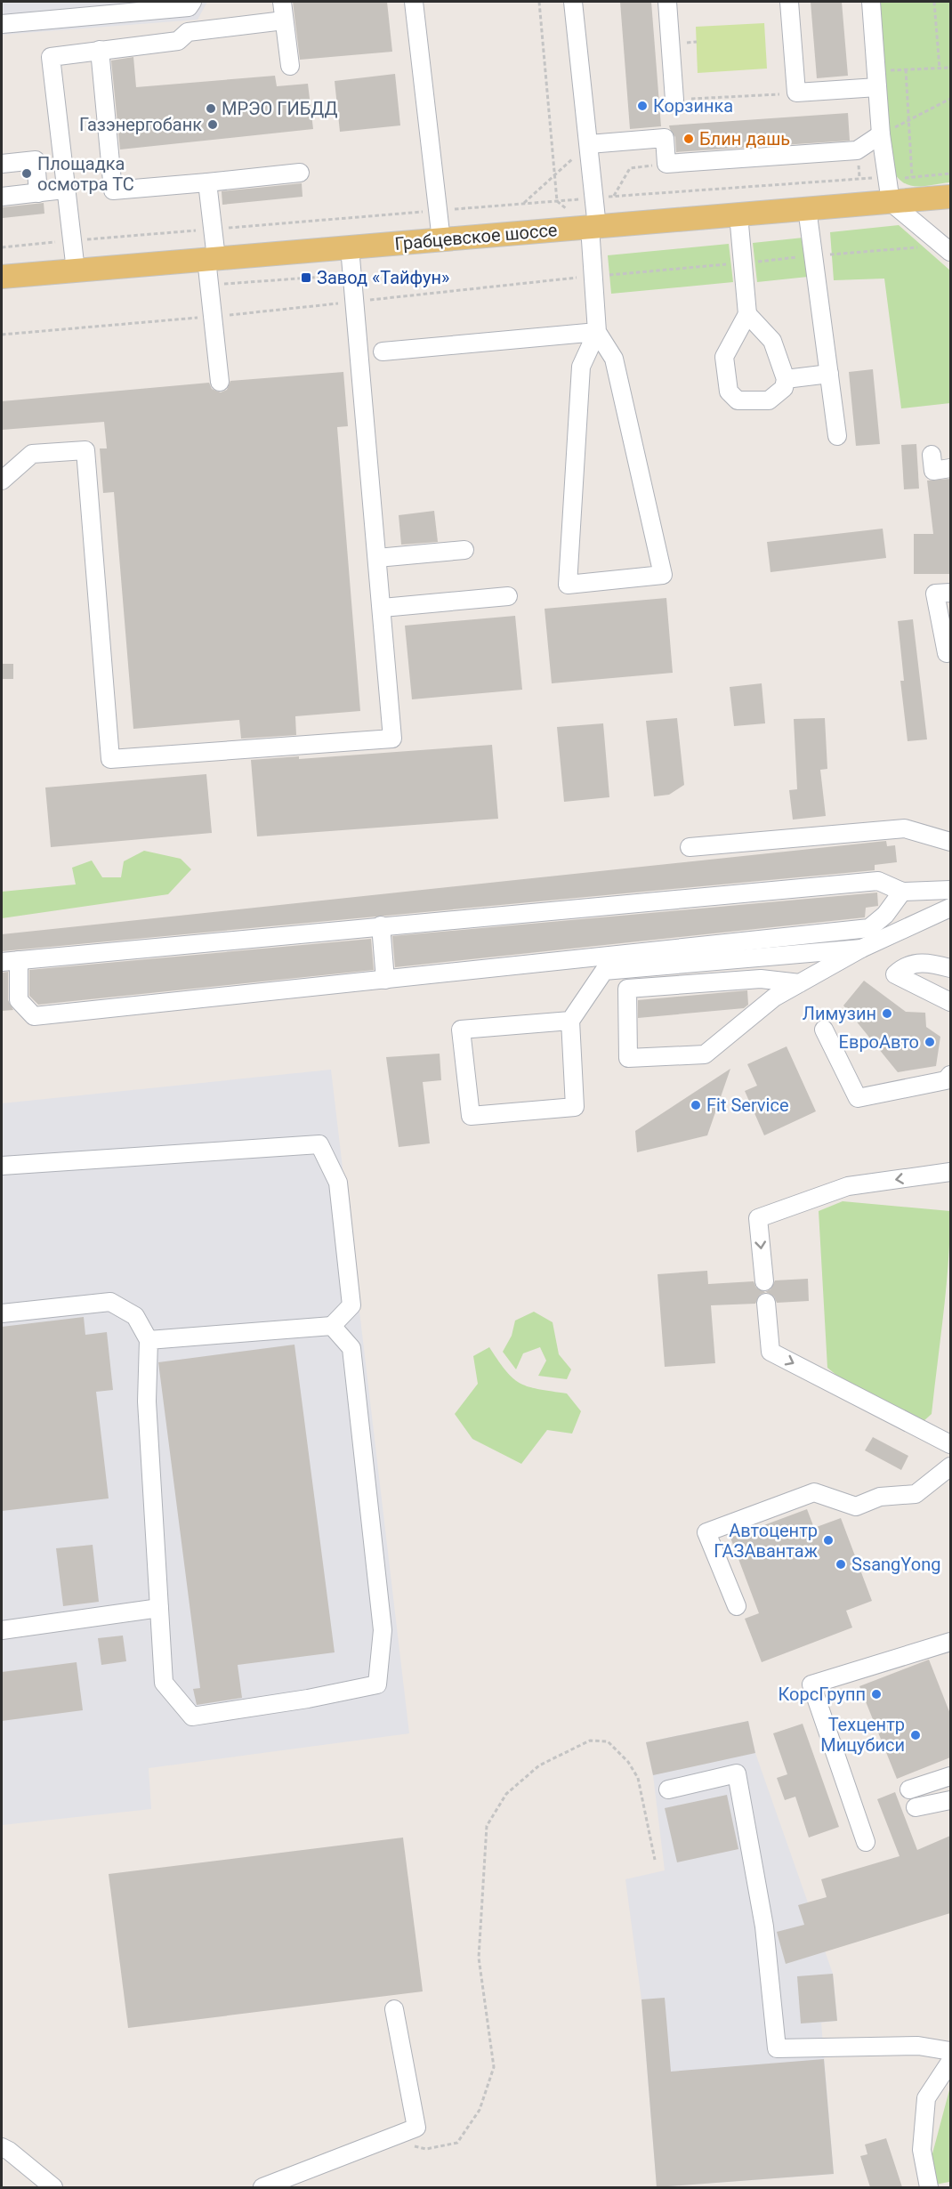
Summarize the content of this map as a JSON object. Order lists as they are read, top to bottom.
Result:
{
  "streets": {
    "main road": ["Грабцевское шоссе"]
  },
  "places": {
    "other": [
      "Корзинка",
      "МРЭО ГИБДД",
      "Газэнергобанк",
      "Блин дашь",
      "Площадка осмотра ТС",
      "Лимузин",
      "ЕвроАвто",
      "Fit Service",
      "Автоцентр ГАЗАвантаж",
      "SsangYong",
      "КорсГрупп",
      "Техцентр Мицубиси"
    ],
    "transit": ["Завод «Тайфун»"]
  }
}
